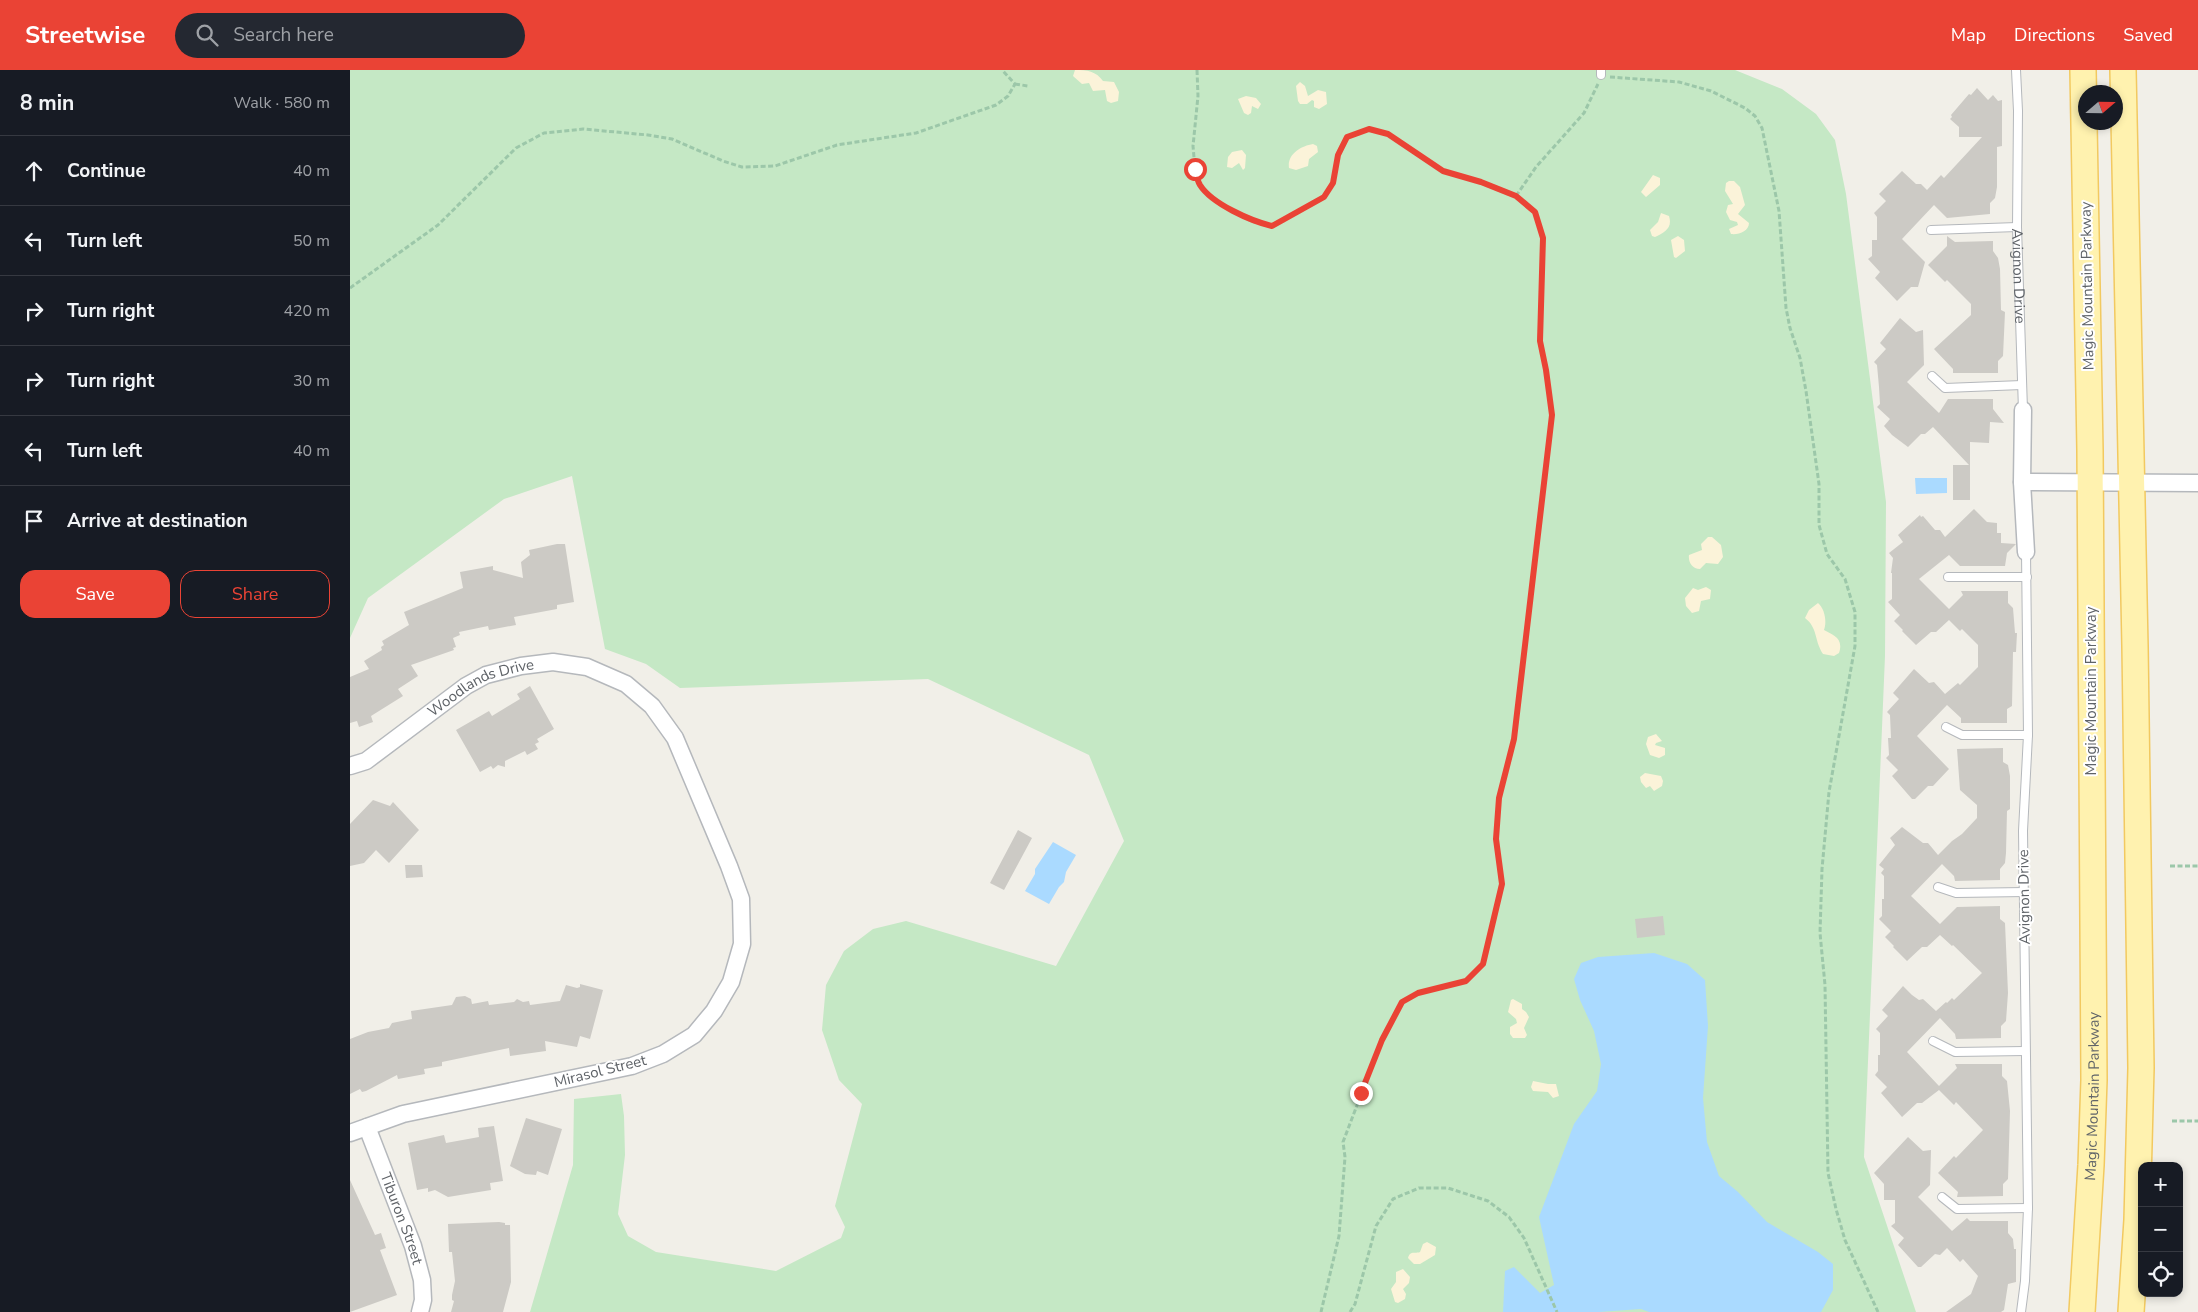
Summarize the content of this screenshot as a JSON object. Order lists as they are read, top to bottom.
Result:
{
  "streets": {
    "main road": ["Magic Mountain Parkway"],
    "street": [
      "Avignon Drive",
      "Woodlands Drive",
      "Mirasol Street",
      "Tiburon Street"
    ]
  },
  "crossings": [
    ["Woodlands Drive", "Mirasol Street"],
    ["Mirasol Street", "Tiburon Street"]
  ],
  "north": "right",
  "page": {
    "header": "Streetwise",
    "search": "Search here",
    "nav": ["Map", "Directions", "Saved"],
    "heading": ["8 min", "Walk · 580 m"],
    "list": [
      ["Continue", "40 m"],
      ["Turn left", "50 m"],
      ["Turn right", "420 m"],
      ["Turn right", "30 m"],
      ["Turn left", "40 m"],
      "Arrive at destination"
    ],
    "buttons": ["Save", "Share"],
    "map_buttons": ["+", "−"]
  }
}
